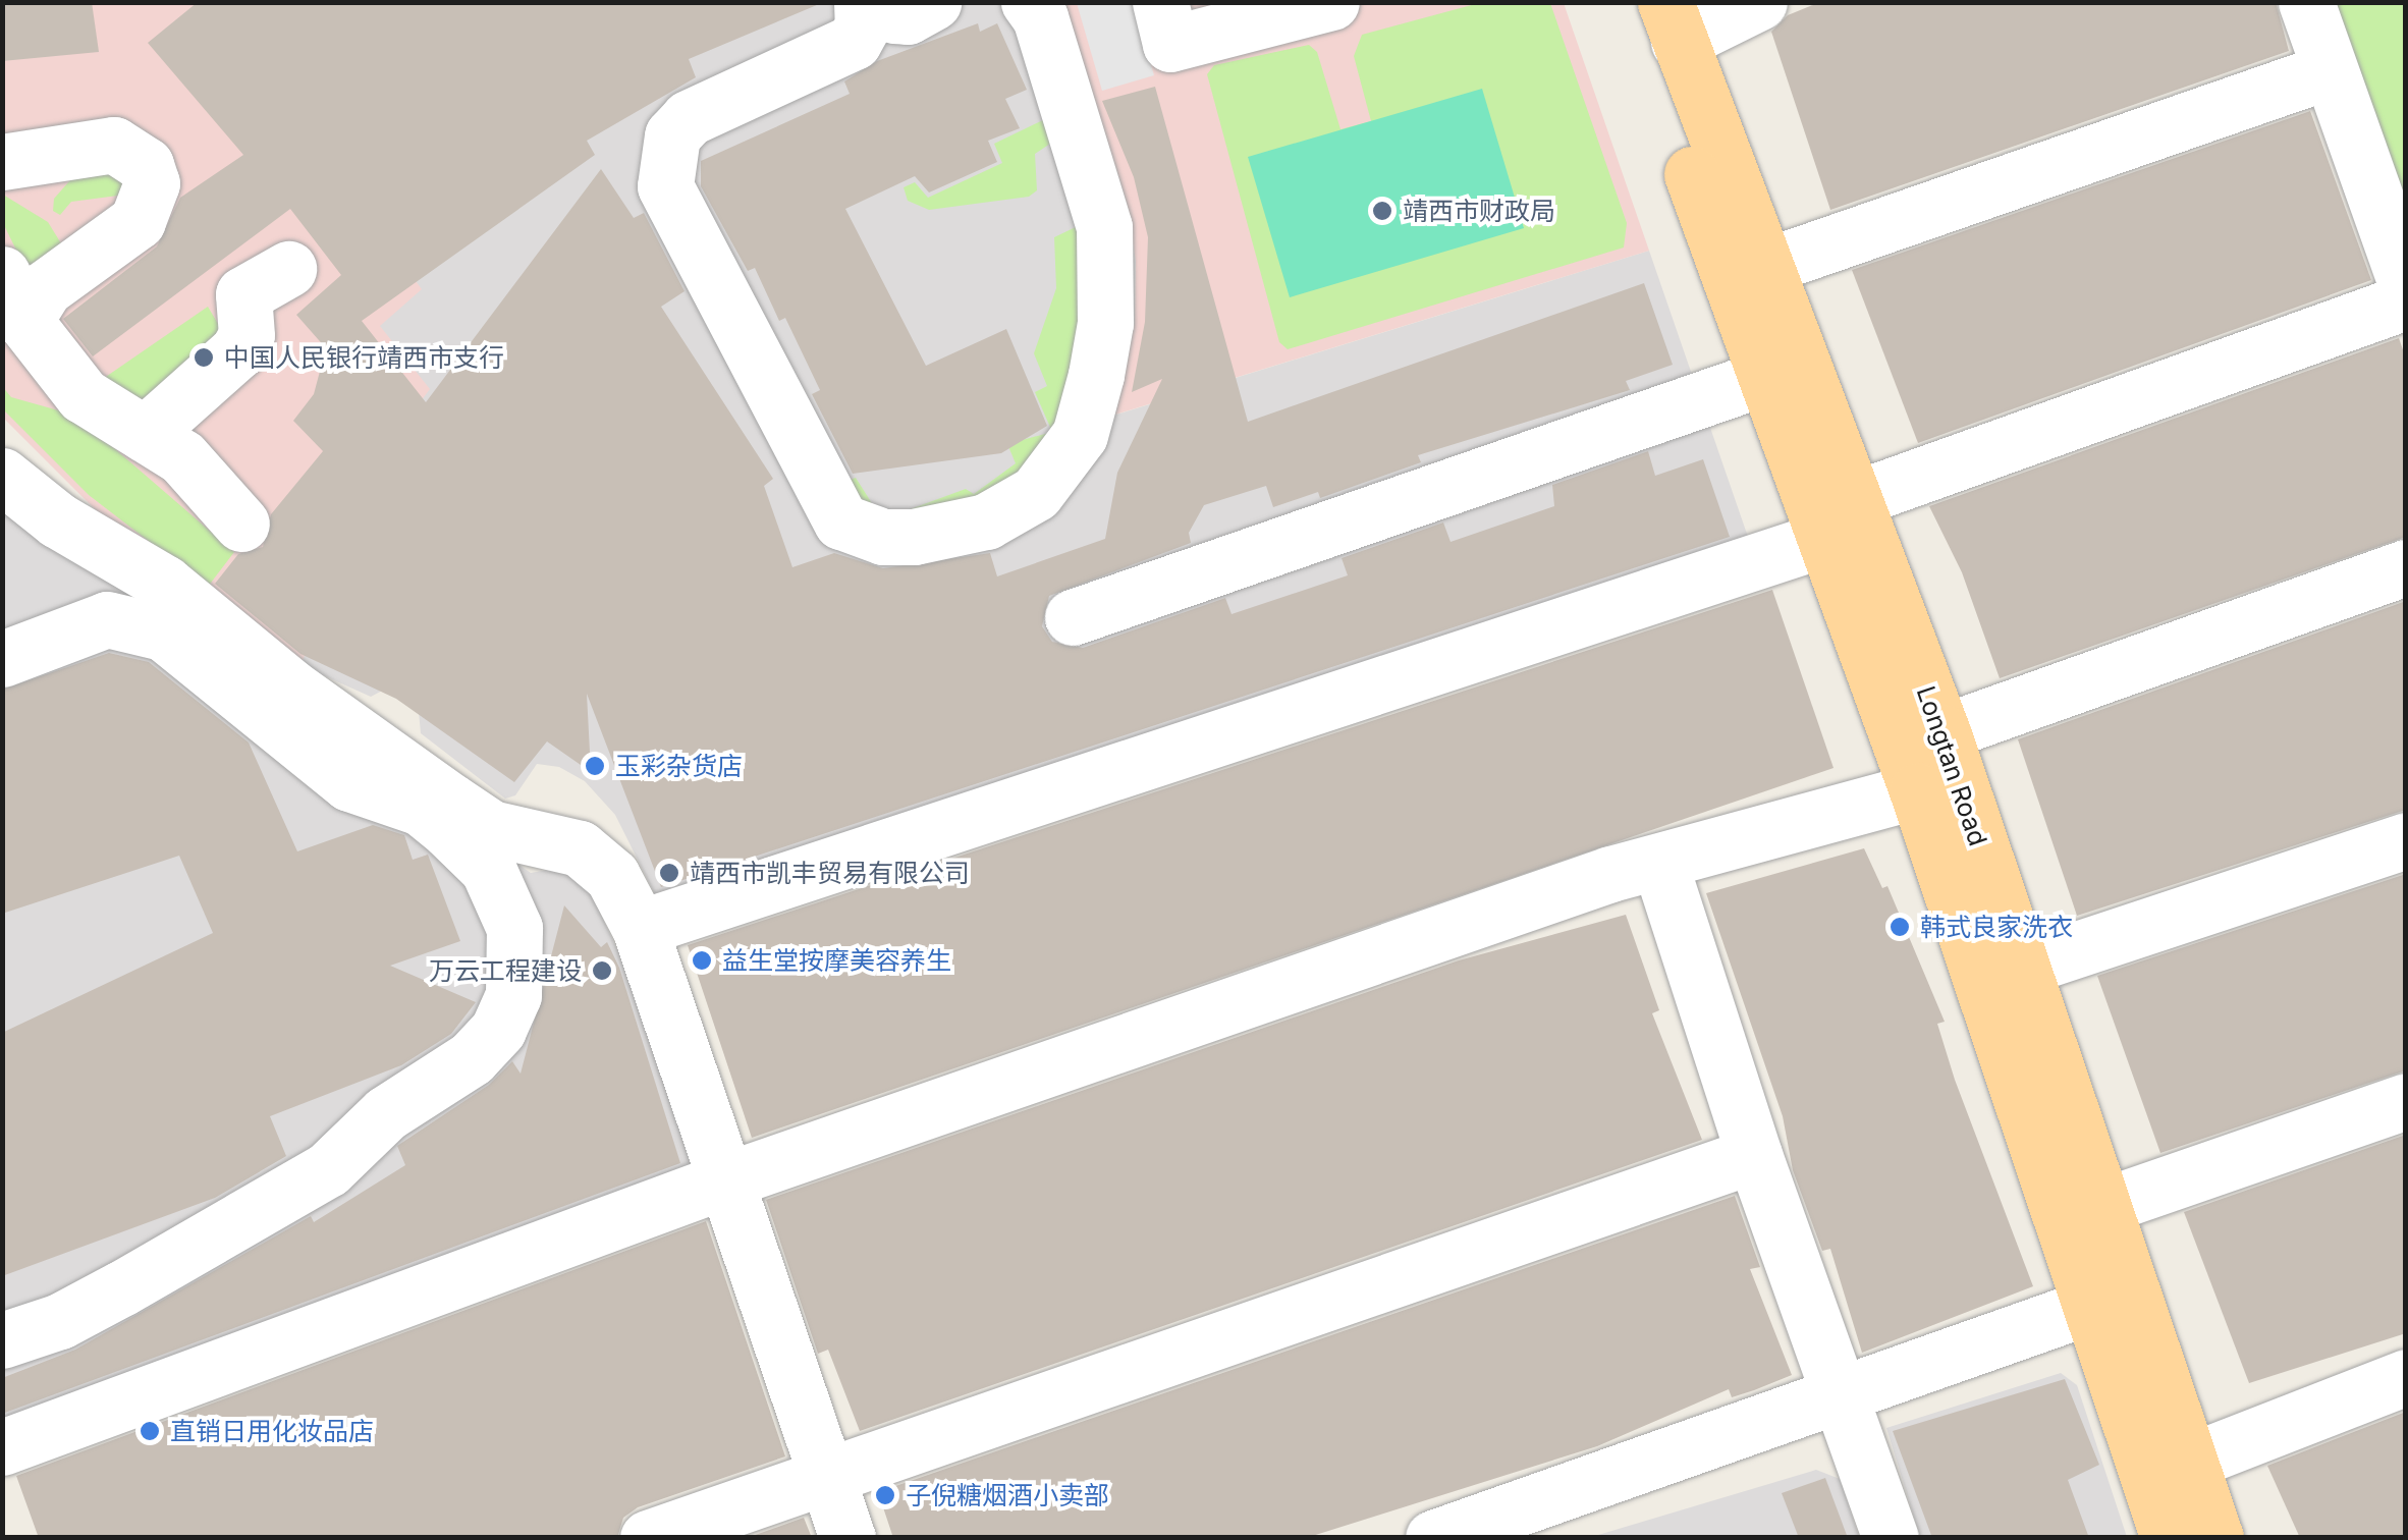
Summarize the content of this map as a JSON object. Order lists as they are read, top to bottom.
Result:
{
  "streets": {
    "main road": ["Longtan Road"]
  },
  "places": [
    "靖西市财政局",
    "中国人民银行靖西市支行",
    "玉彩杂货店",
    "靖西市凯丰贸易有限公司",
    "韩式良家洗衣",
    "益生堂按摩美容养生",
    "万云工程建设",
    "直销日用化妆品店",
    "子倪糖烟酒小卖部"
  ]
}
